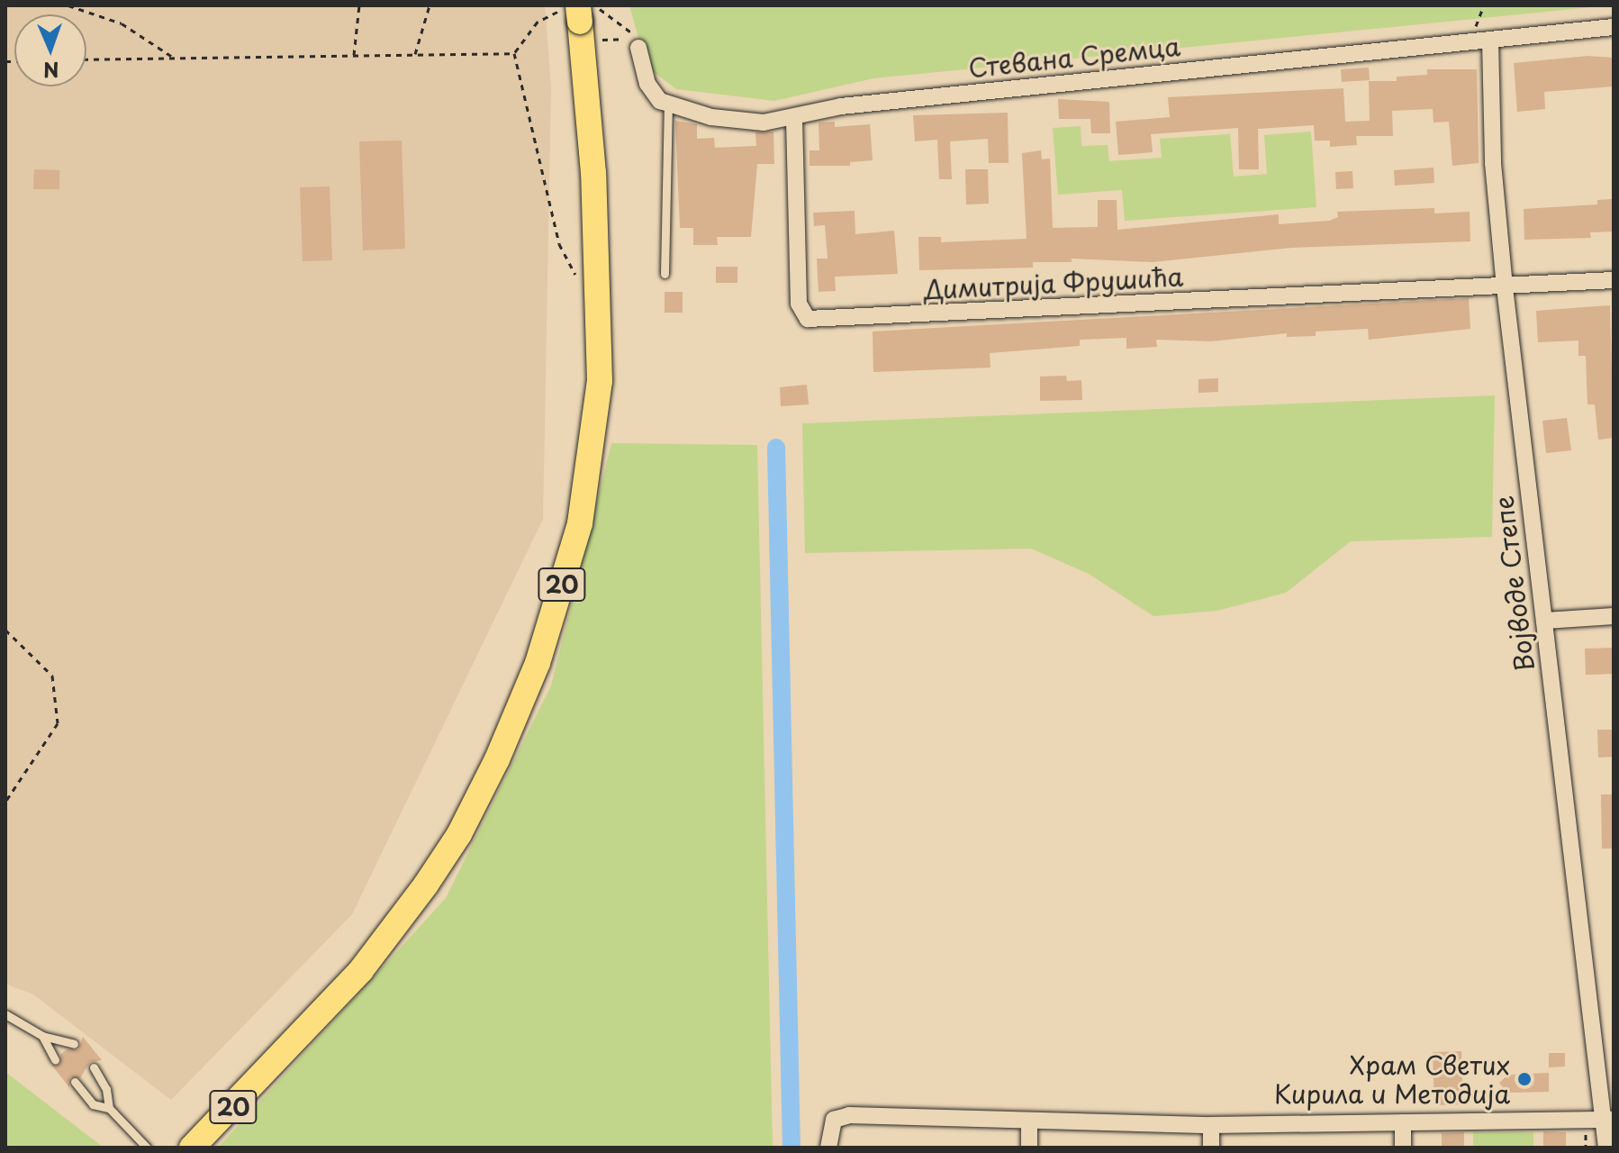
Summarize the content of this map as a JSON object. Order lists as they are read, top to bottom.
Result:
{
  "streets": {
    "main road": ["20"],
    "street": ["Стевана Сремца", "Димитрија Фрушића", "Војводе Степе"]
  },
  "crossings": [
    ["Стевана Сремца", "Димитрија Фрушића"],
    ["Стевана Сремца", "Војводе Степе"],
    ["Димитрија Фрушића", "Војводе Степе"]
  ],
  "places": ["Храм Светих Кирила и Методија"],
  "north": "bottom"
}
